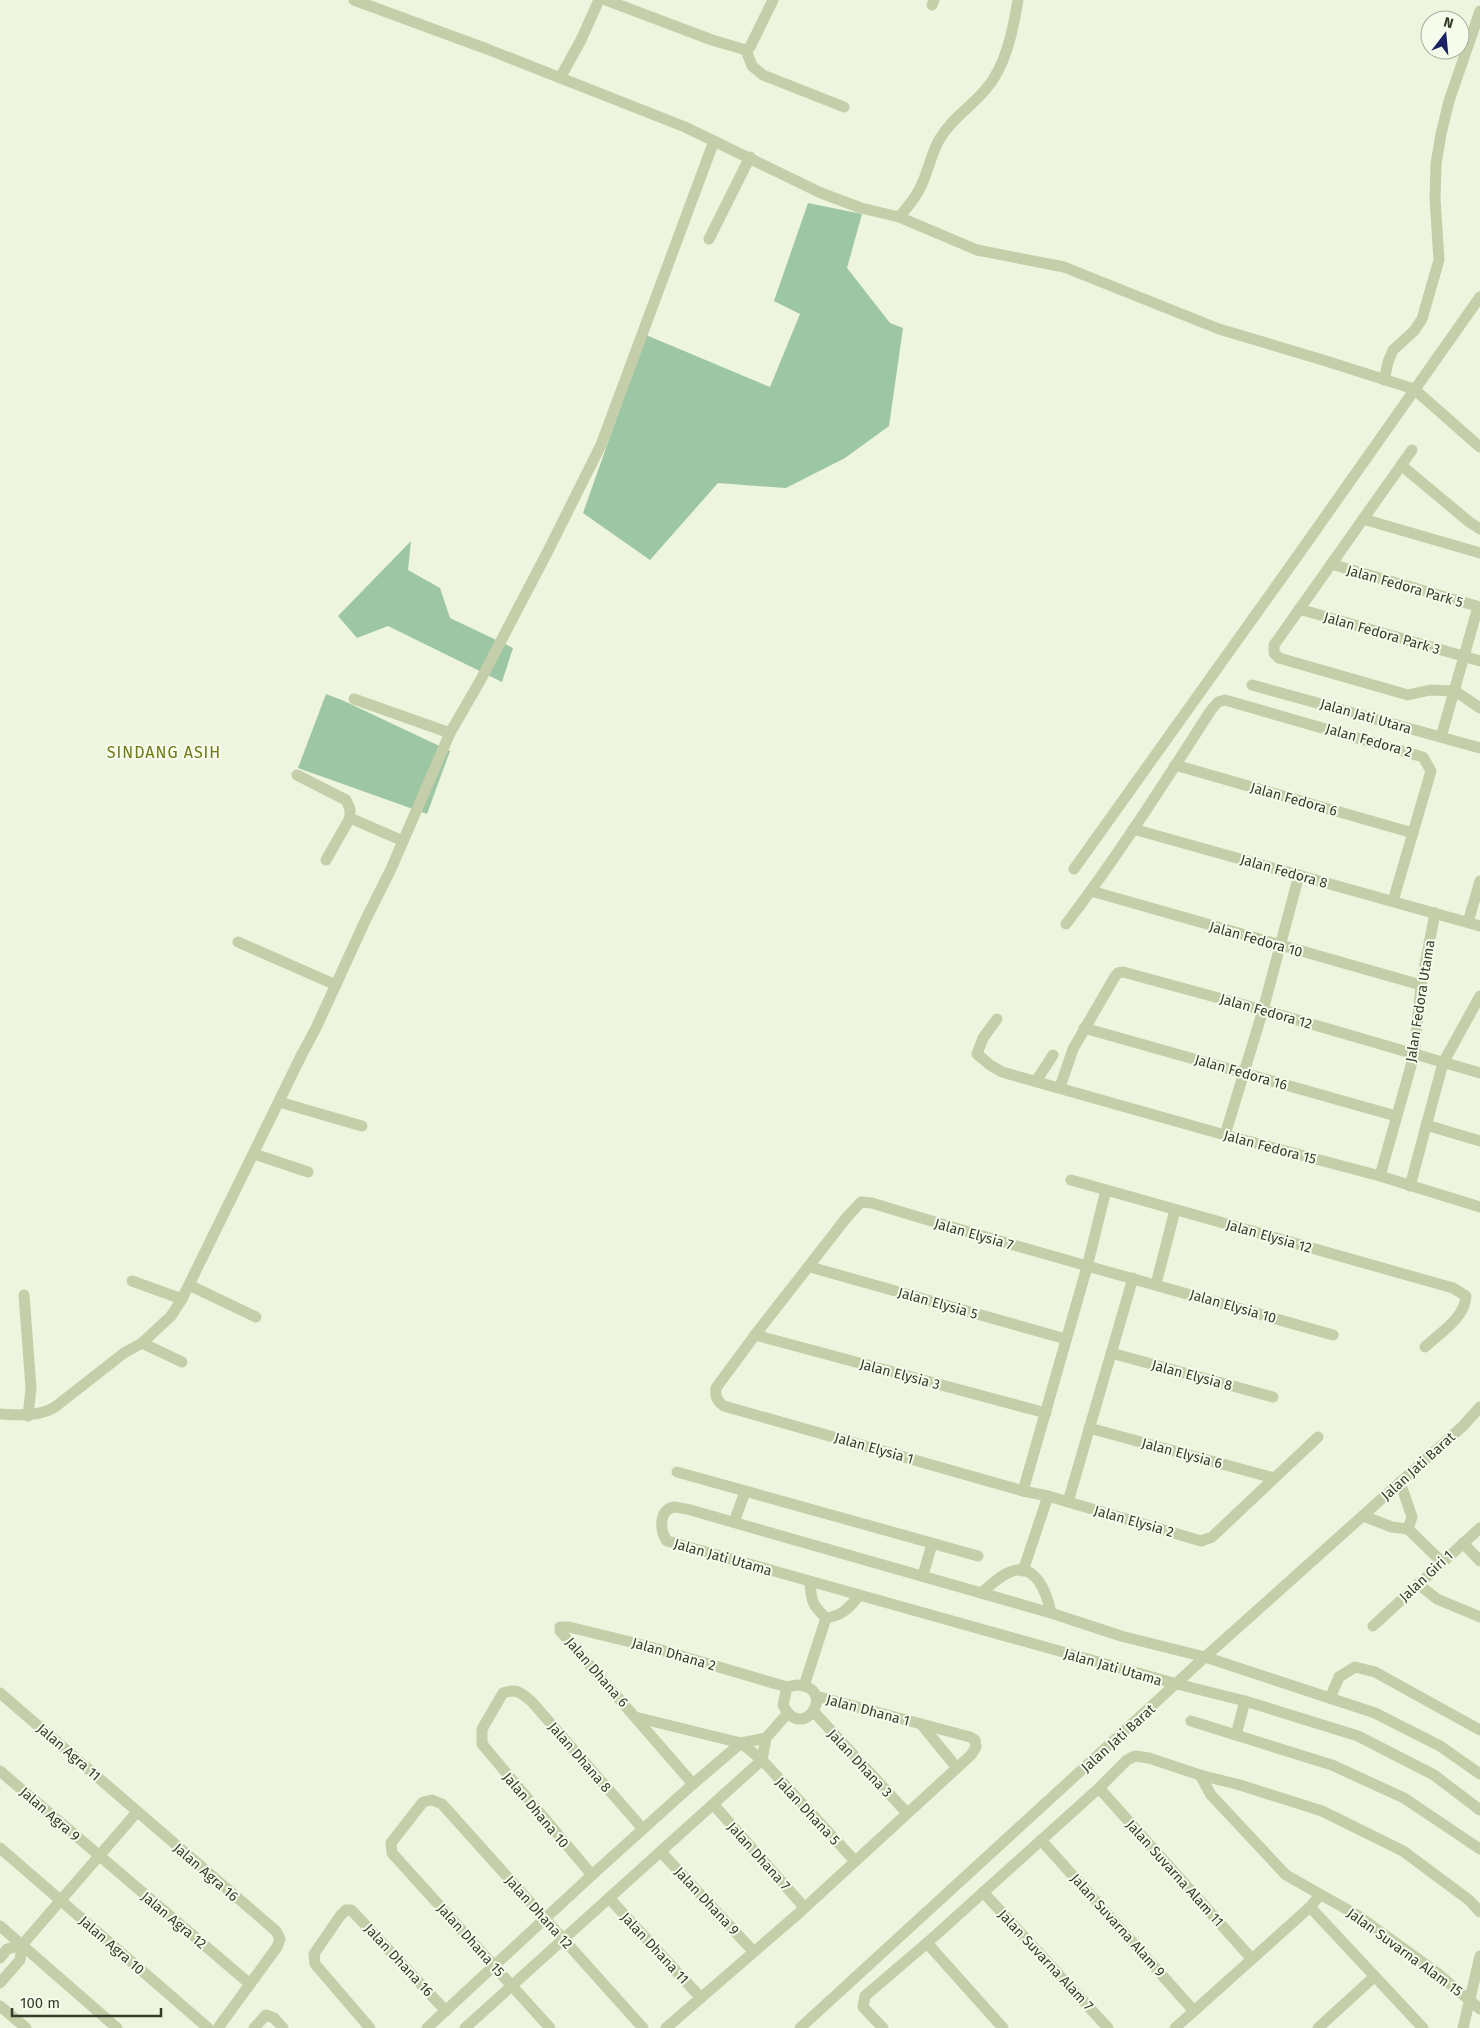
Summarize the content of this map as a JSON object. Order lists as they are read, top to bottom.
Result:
{
  "streets": {
    "street": [
      "Jalan Fedora Park 5",
      "Jalan Fedora Park 3",
      "Jalan Jati Utara",
      "Jalan Fedora 2",
      "Jalan Fedora 6",
      "Jalan Fedora 8",
      "Jalan Fedora 10",
      "Jalan Fedora Utama",
      "Jalan Fedora 12",
      "Jalan Fedora 16",
      "Jalan Fedora 15",
      "Jalan Elysia 7",
      "Jalan Elysia 12",
      "Jalan Elysia 5",
      "Jalan Elysia 10",
      "Jalan Elysia 3",
      "Jalan Elysia 8",
      "Jalan Elysia 1",
      "Jalan Elysia 6",
      "Jalan Jati Barat",
      "Jalan Elysia 2",
      "Jalan Jati Utama",
      "Jalan Giri 1",
      "Jalan Dhana 2",
      "Jalan Dhana 6",
      "Jalan Dhana 1",
      "Jalan Agra 11",
      "Jalan Dhana 8",
      "Jalan Dhana 3",
      "Jalan Dhana 10",
      "Jalan Dhana 5",
      "Jalan Agra 9",
      "Jalan Dhana 7",
      "Jalan Agra 16",
      "Jalan Suvarna Alam 11",
      "Jalan Dhana 9",
      "Jalan Dhana 12",
      "Jalan Agra 12",
      "Jalan Suvarna Alam 9",
      "Jalan Dhana 15",
      "Jalan Agra 10",
      "Jalan Dhana 11",
      "Jalan Suvarna Alam 15",
      "Jalan Dhana 16",
      "Jalan Suvarna Alam 7"
    ]
  },
  "crossings": [
    ["Jalan Fedora 2", "Jalan Fedora 6"],
    ["Jalan Fedora 2", "Jalan Fedora 8"],
    ["Jalan Fedora 8", "Jalan Fedora Utama"],
    ["Jalan Fedora 10", "Jalan Fedora Utama"],
    ["Jalan Fedora Utama", "Jalan Fedora 12"],
    ["Jalan Fedora Utama", "Jalan Fedora 16"],
    ["Jalan Fedora Utama", "Jalan Fedora 15"],
    ["Jalan Fedora 12", "Jalan Fedora 16"],
    ["Jalan Elysia 7", "Jalan Elysia 5"],
    ["Jalan Elysia 7", "Jalan Elysia 10"],
    ["Jalan Elysia 3", "Jalan Elysia 1"],
    ["Jalan Elysia 1", "Jalan Elysia 2"],
    ["Jalan Elysia 6", "Jalan Elysia 2"],
    ["Jalan Jati Barat", "Jalan Jati Utama"],
    ["Jalan Dhana 2", "Jalan Dhana 6"],
    ["Jalan Dhana 2", "Jalan Dhana 1"],
    ["Jalan Dhana 2", "Jalan Dhana 3"],
    ["Jalan Dhana 6", "Jalan Dhana 5"],
    ["Jalan Dhana 1", "Jalan Dhana 3"],
    ["Jalan Agra 11", "Jalan Agra 16"],
    ["Jalan Dhana 8", "Jalan Dhana 10"],
    ["Jalan Agra 9", "Jalan Agra 12"],
    ["Jalan Agra 16", "Jalan Agra 12"],
    ["Jalan Dhana 12", "Jalan Dhana 15"]
  ],
  "districts": ["SINDANG ASIH"],
  "scale_bar": "100 m",
  "north": "top"
}
